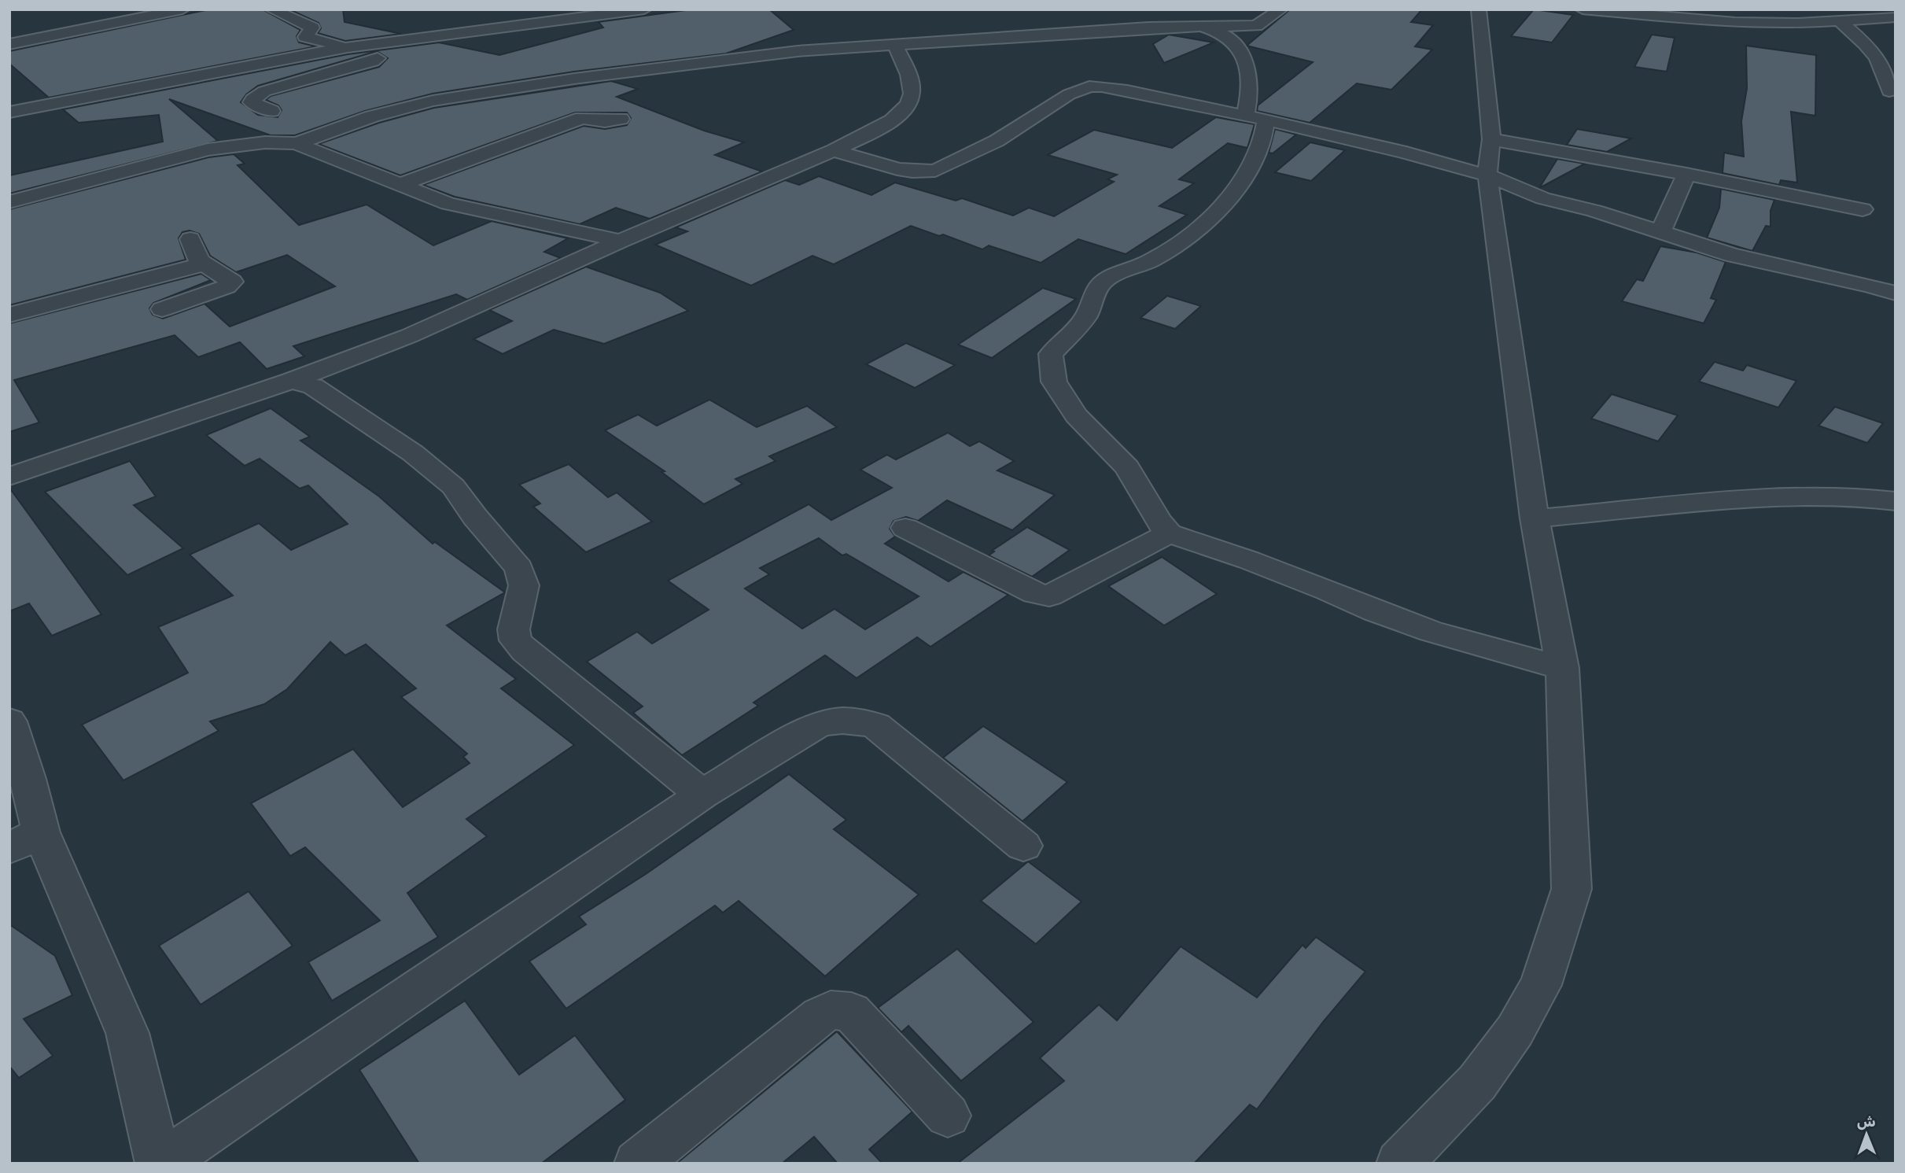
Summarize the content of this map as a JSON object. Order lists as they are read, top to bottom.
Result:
{
  "north": "top"
}
